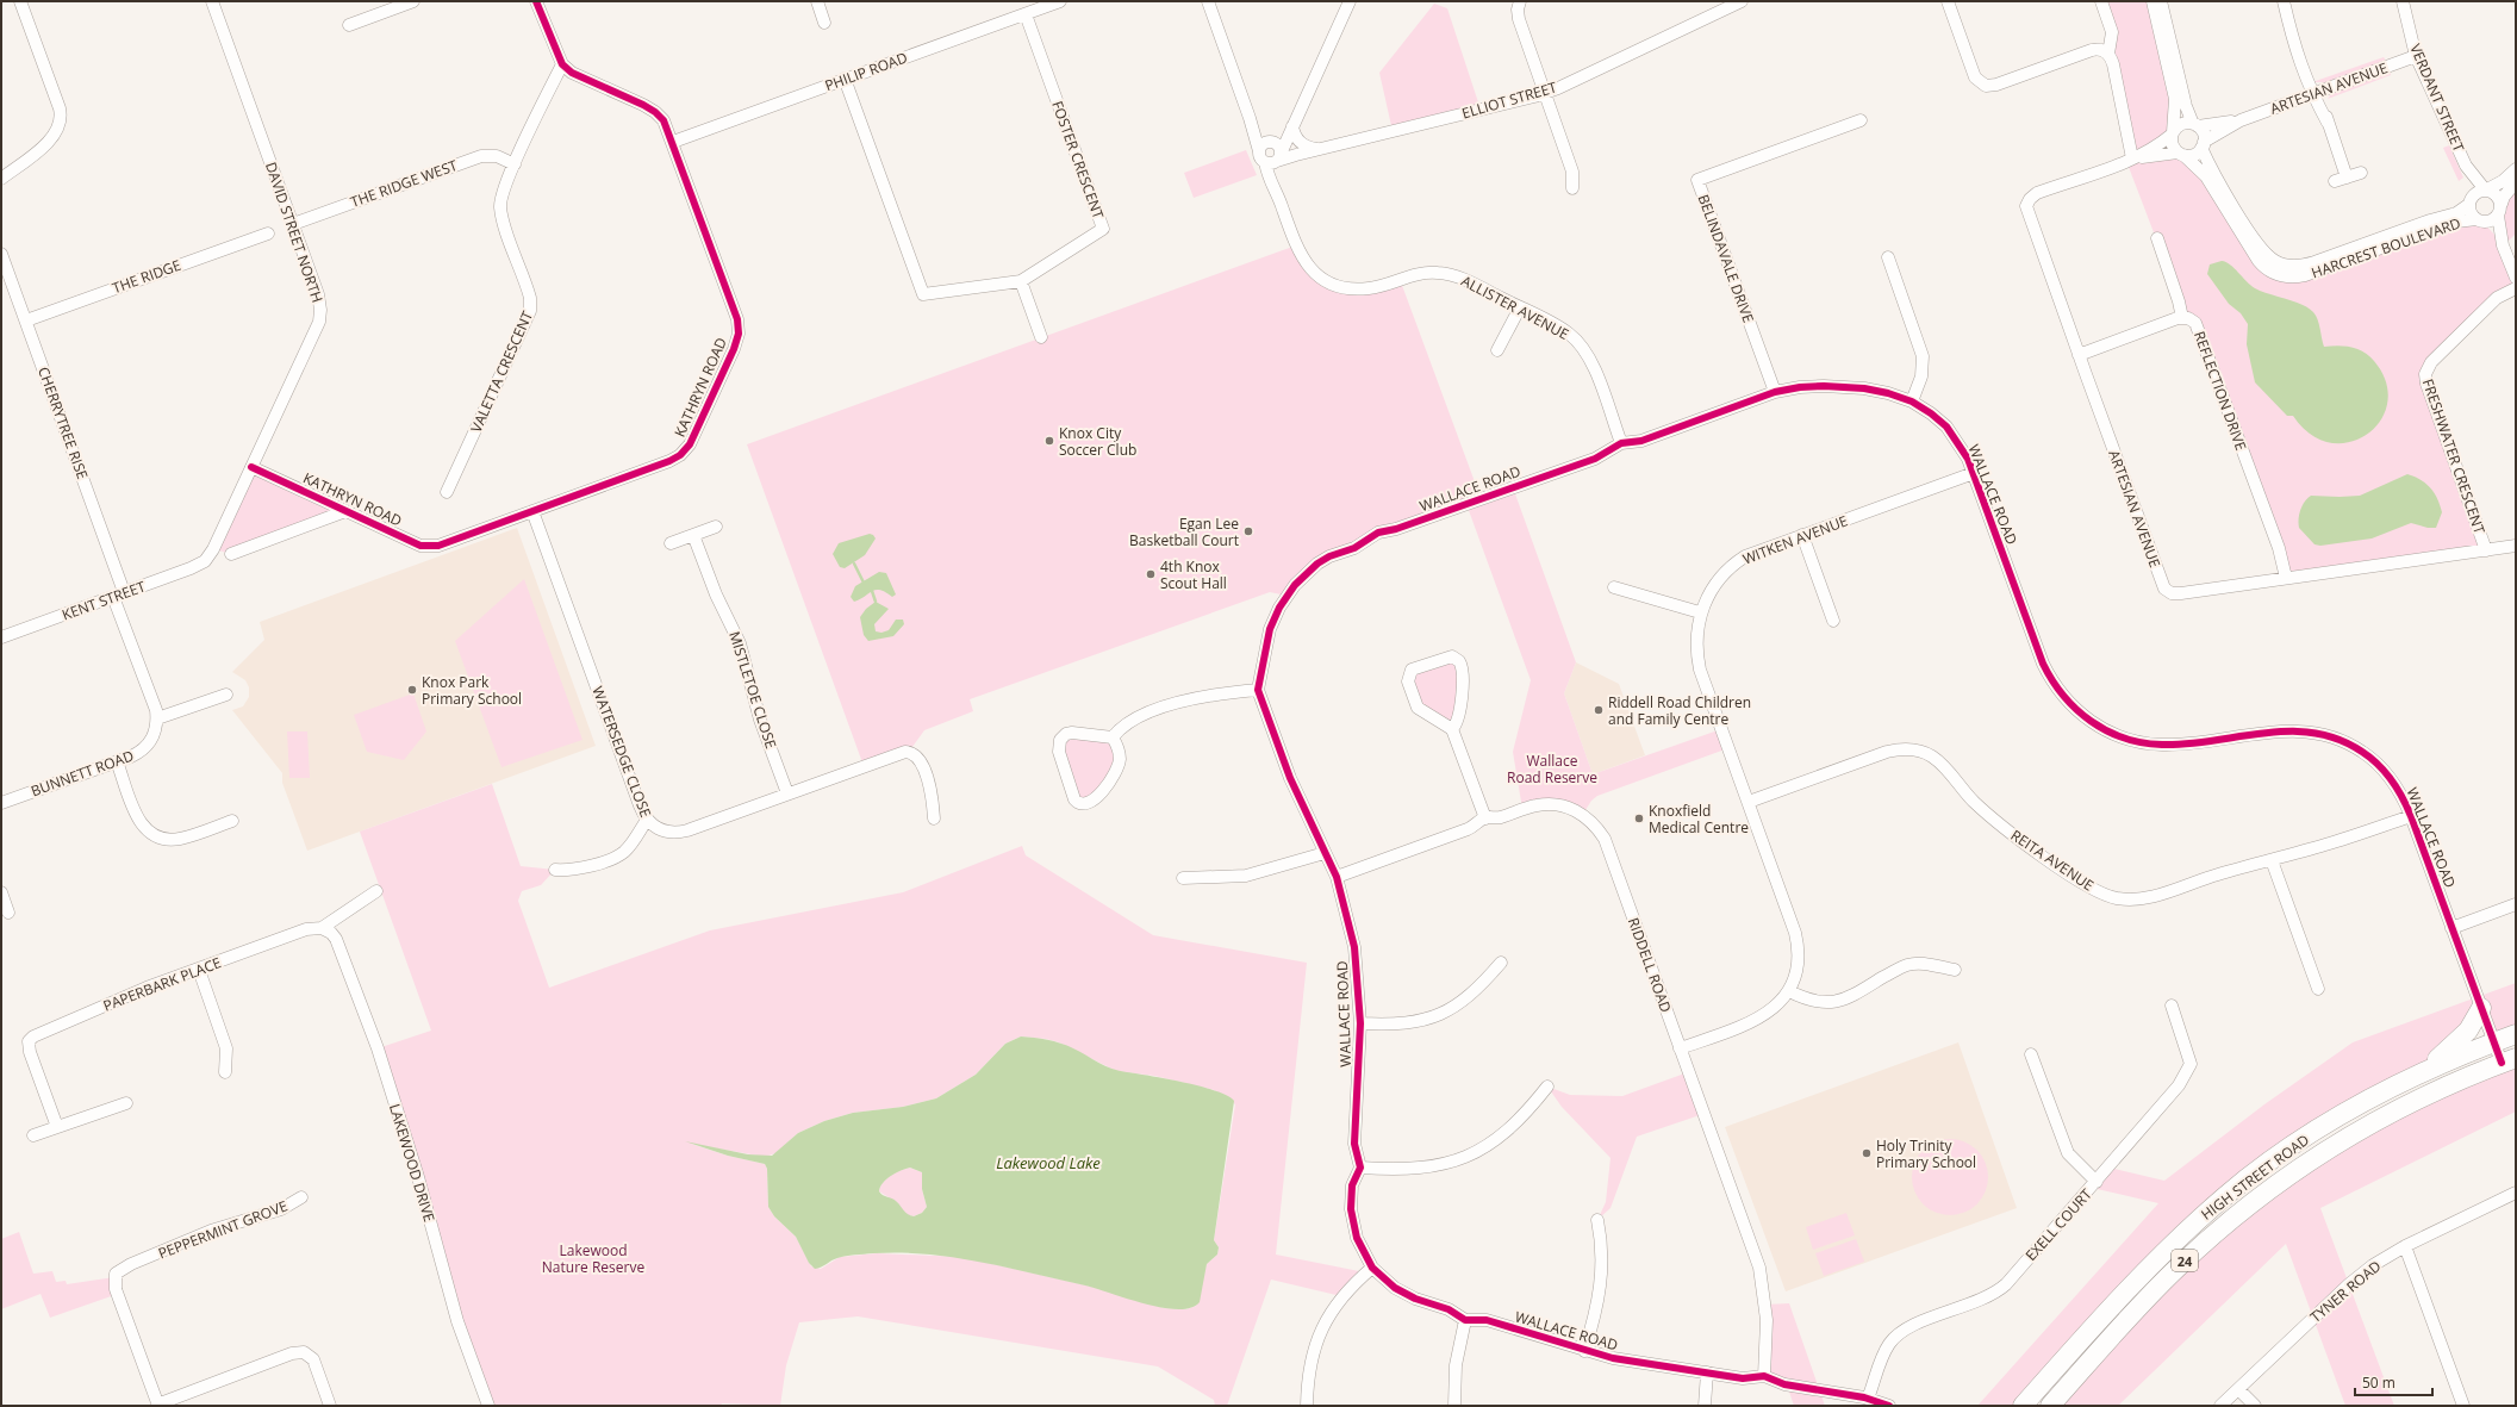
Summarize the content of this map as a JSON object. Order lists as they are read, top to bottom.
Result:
{
  "streets": {
    "main road": ["HIGH STREET ROAD", "24"],
    "street": [
      "PHILIP ROAD",
      "ARTESIAN AVENUE",
      "VERDANT STREET",
      "ELLIOT STREET",
      "FOSTER CRESCENT",
      "THE RIDGE WEST",
      "DAVID STREET NORTH",
      "HARCREST BOULEVARD",
      "BELINDAVALE DRIVE",
      "THE RIDGE",
      "ALLISTER AVENUE",
      "VALETTA CRESCENT",
      "KATHRYN ROAD",
      "REFLECTION DRIVE",
      "CHERRYTREE RISE",
      "FRESHWATER CRESCENT",
      "WALLACE ROAD",
      "WITKEN AVENUE",
      "KENT STREET",
      "MISTLETOE CLOSE",
      "WATERSEDGE CLOSE",
      "BUNNETT ROAD",
      "REITA AVENUE",
      "RIDDELL ROAD",
      "PAPERBARK PLACE",
      "LAKEWOOD DRIVE",
      "EXELL COURT",
      "PEPPERMINT GROVE",
      "TYNER ROAD"
    ]
  },
  "crossings": [
    ["PHILIP ROAD", "FOSTER CRESCENT"],
    ["PHILIP ROAD", "KATHRYN ROAD"],
    ["ARTESIAN AVENUE", "VERDANT STREET"],
    ["ARTESIAN AVENUE", "HARCREST BOULEVARD"],
    ["ARTESIAN AVENUE", "REFLECTION DRIVE"],
    ["ARTESIAN AVENUE", "FRESHWATER CRESCENT"],
    ["VERDANT STREET", "HARCREST BOULEVARD"],
    ["ELLIOT STREET", "ALLISTER AVENUE"],
    ["THE RIDGE WEST", "DAVID STREET NORTH"],
    ["THE RIDGE WEST", "VALETTA CRESCENT"],
    ["DAVID STREET NORTH", "KATHRYN ROAD"],
    ["DAVID STREET NORTH", "KENT STREET"],
    ["BELINDAVALE DRIVE", "WALLACE ROAD"],
    ["THE RIDGE", "CHERRYTREE RISE"],
    ["ALLISTER AVENUE", "WALLACE ROAD"],
    ["VALETTA CRESCENT", "KATHRYN ROAD"],
    ["KATHRYN ROAD", "WATERSEDGE CLOSE"],
    ["CHERRYTREE RISE", "KENT STREET"],
    ["WALLACE ROAD", "WITKEN AVENUE"],
    ["WALLACE ROAD", "REITA AVENUE"],
    ["WALLACE ROAD", "RIDDELL ROAD"],
    ["WALLACE ROAD", "HIGH STREET ROAD"],
    ["WALLACE ROAD", "EXELL COURT"],
    ["WITKEN AVENUE", "REITA AVENUE"],
    ["WITKEN AVENUE", "RIDDELL ROAD"],
    ["MISTLETOE CLOSE", "WATERSEDGE CLOSE"],
    ["PAPERBARK PLACE", "LAKEWOOD DRIVE"]
  ],
  "water": ["Lakewood Lake"],
  "parks": ["Wallace Road Reserve", "Lakewood Nature Reserve"],
  "places": [
    "Knox City Soccer Club",
    "Egan Lee Basketball Court",
    "4th Knox Scout Hall",
    "Knox Park Primary School",
    "Riddell Road Children and Family Centre",
    "Knoxfield Medical Centre",
    "Holy Trinity Primary School"
  ],
  "scale_bar": "50 m"
}
